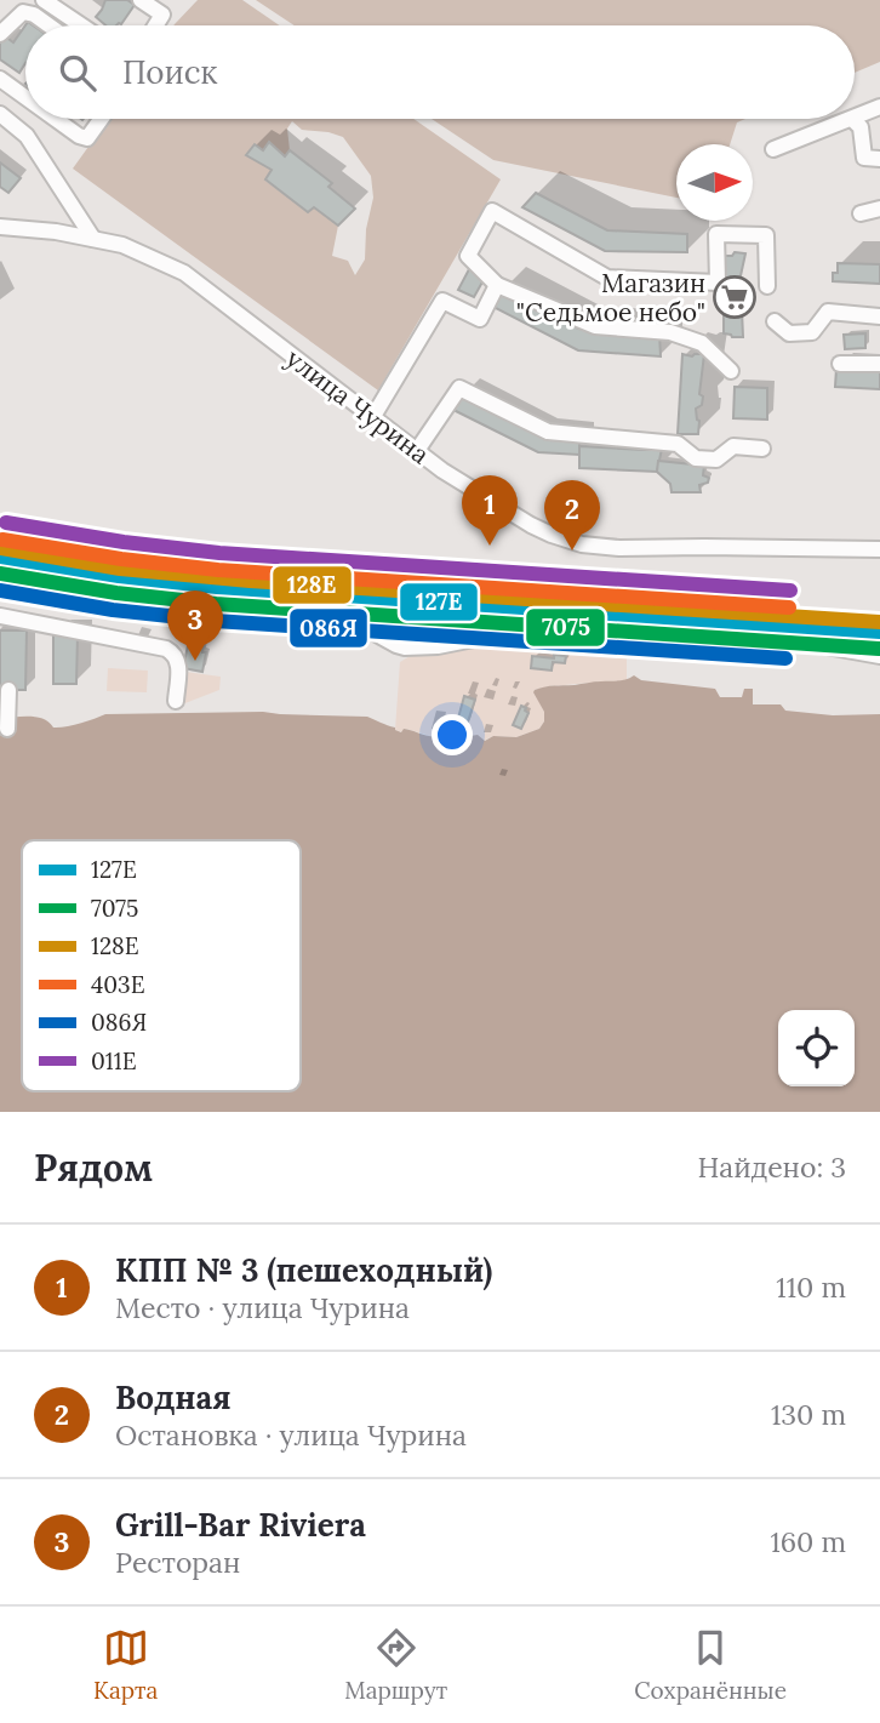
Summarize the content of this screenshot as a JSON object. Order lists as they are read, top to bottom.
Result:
{
  "streets": {
    "street": ["улица Чурина"]
  },
  "places": {
    "supermarket": ["Магазин \"Седьмое небо\""]
  },
  "lines": [
    "transit line 011Е",
    "transit line 403Е",
    "transit line 128Е",
    "transit line 127Е",
    "transit line 7075",
    "transit line 086Я"
  ],
  "legend": [
    "127Е",
    "7075",
    "128Е",
    "403Е",
    "086Я",
    "011Е"
  ],
  "north": "right",
  "page": {
    "search": "Поиск",
    "pins": ["1", "2", "3"],
    "heading": ["Рядом", "Найдено: 3"],
    "list": [
      {
        "mark": "1",
        "name": "КПП № 3 (пешеходный)",
        "note": "Место · улица Чурина",
        "value": "110 m"
      },
      {
        "mark": "2",
        "name": "Водная",
        "note": "Остановка · улица Чурина",
        "value": "130 m"
      },
      {
        "mark": "3",
        "name": "Grill-Bar Riviera",
        "note": "Ресторан",
        "value": "160 m"
      }
    ],
    "nav": ["Карта", "Маршрут", "Сохранённые"]
  }
}
